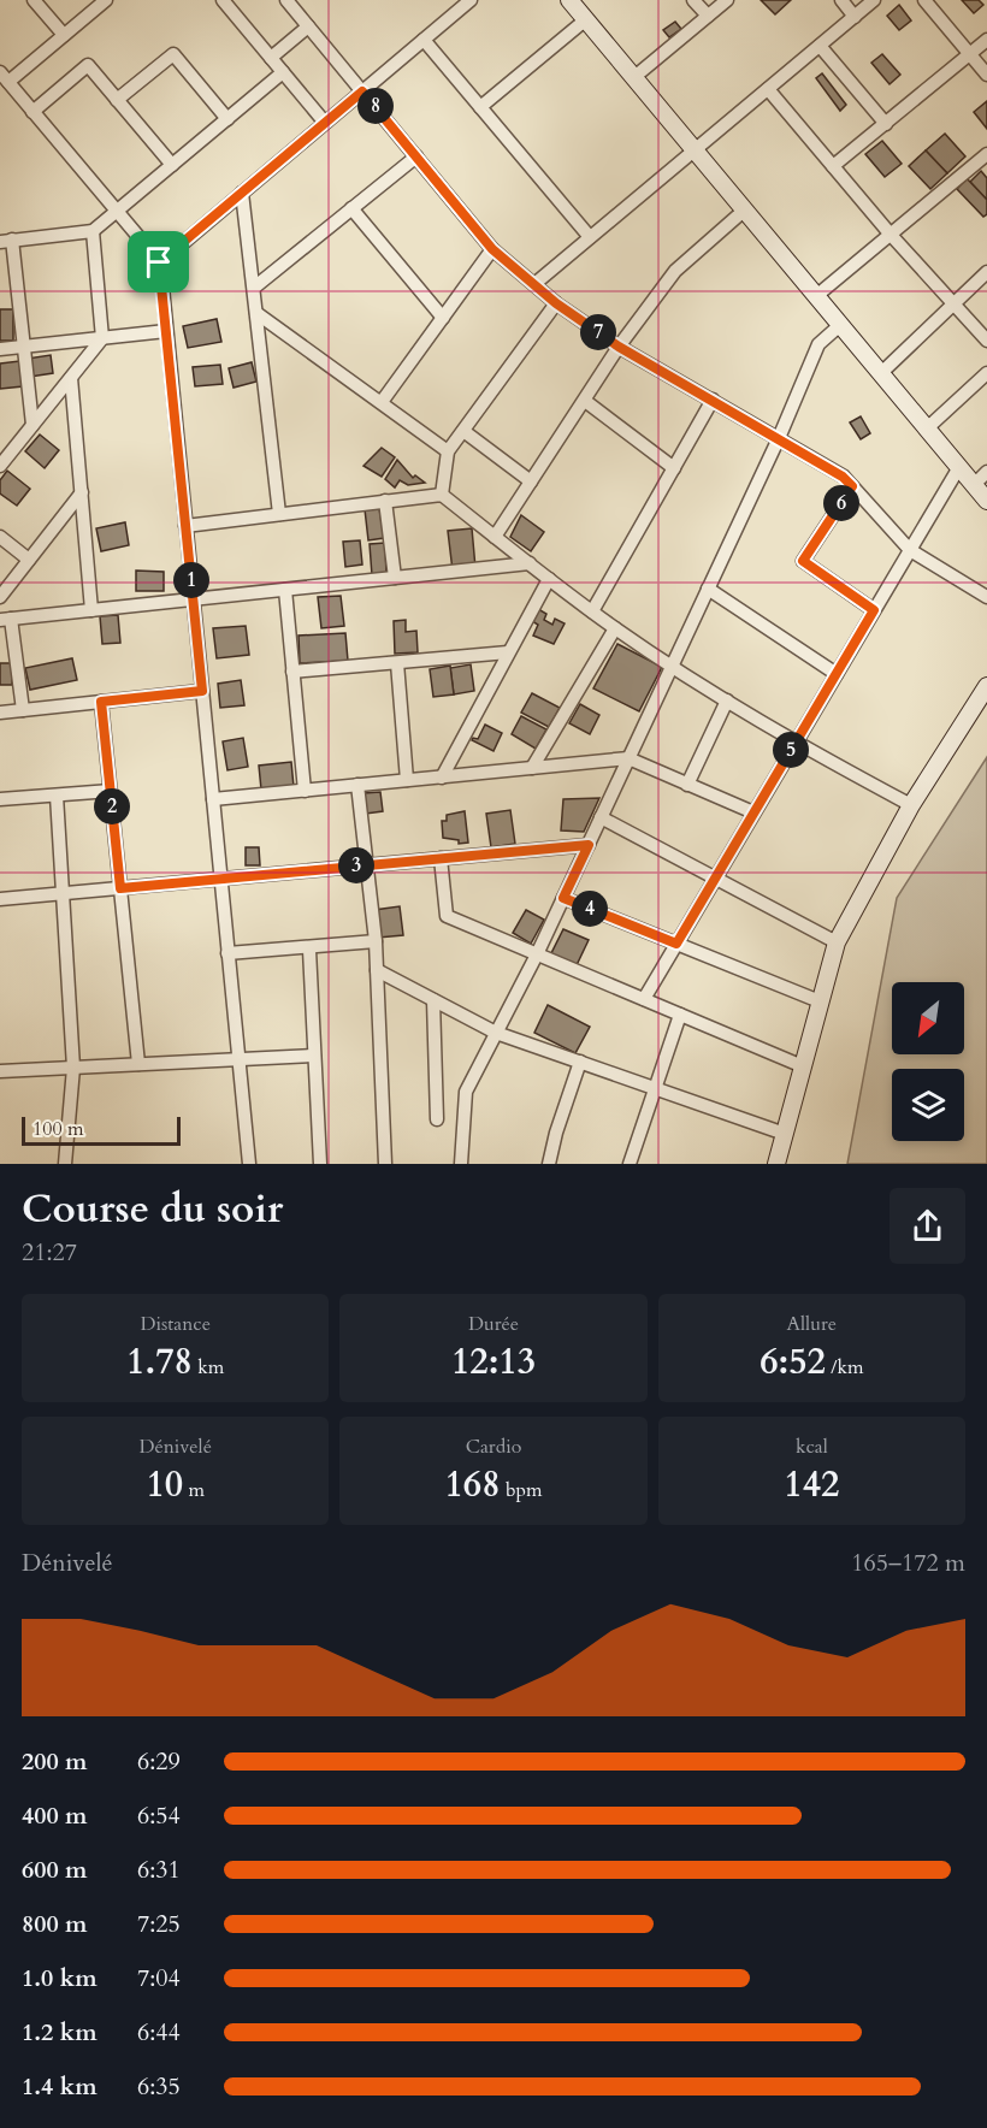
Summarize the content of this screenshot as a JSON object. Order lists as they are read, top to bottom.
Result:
{
  "scale_bar": "100 m",
  "north": "bottom left",
  "page": {
    "pins": [
      "8",
      "7",
      "6",
      "1",
      "5",
      "2",
      "3",
      "4"
    ],
    "scale": "100 m",
    "heading": ["Course du soir", "21:27"],
    "stats": [
      ["Distance", "1.78 km"],
      ["Durée", "12:13"],
      ["Allure", "6:52 /km"],
      ["Dénivelé", "10 m"],
      ["Cardio", "168 bpm"],
      ["kcal", "142"]
    ],
    "chart": ["Dénivelé", "165–172 m"],
    "list": [
      {
        "name": "200 m",
        "note": "6:29"
      },
      {
        "name": "400 m",
        "note": "6:54"
      },
      {
        "name": "600 m",
        "note": "6:31"
      },
      {
        "name": "800 m",
        "note": "7:25"
      },
      {
        "name": "1.0 km",
        "note": "7:04"
      },
      {
        "name": "1.2 km",
        "note": "6:44"
      },
      {
        "name": "1.4 km",
        "note": "6:35"
      }
    ]
  }
}
